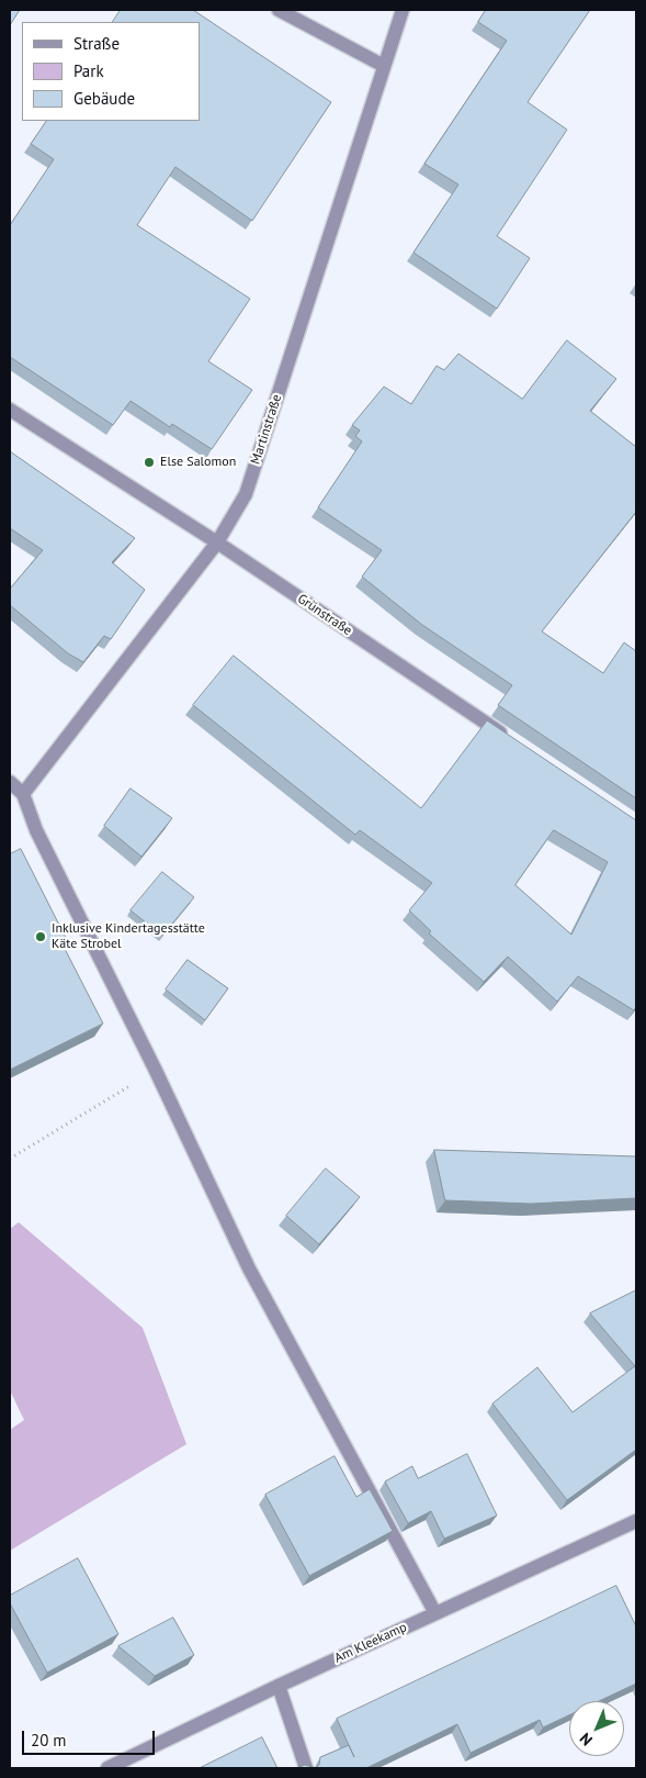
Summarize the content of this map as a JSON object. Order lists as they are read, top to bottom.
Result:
{
  "streets": {
    "street": ["Martinstraße", "Grünstraße", "Am Kleekamp"]
  },
  "crossings": [
    ["Martinstraße", "Grünstraße"]
  ],
  "places": ["Else Salomon", "Inklusive Kindertagesstätte Käte Strobel"],
  "legend": ["Straße", "Park", "Gebäude"],
  "scale_bar": "20 m",
  "north": "bottom left"
}
